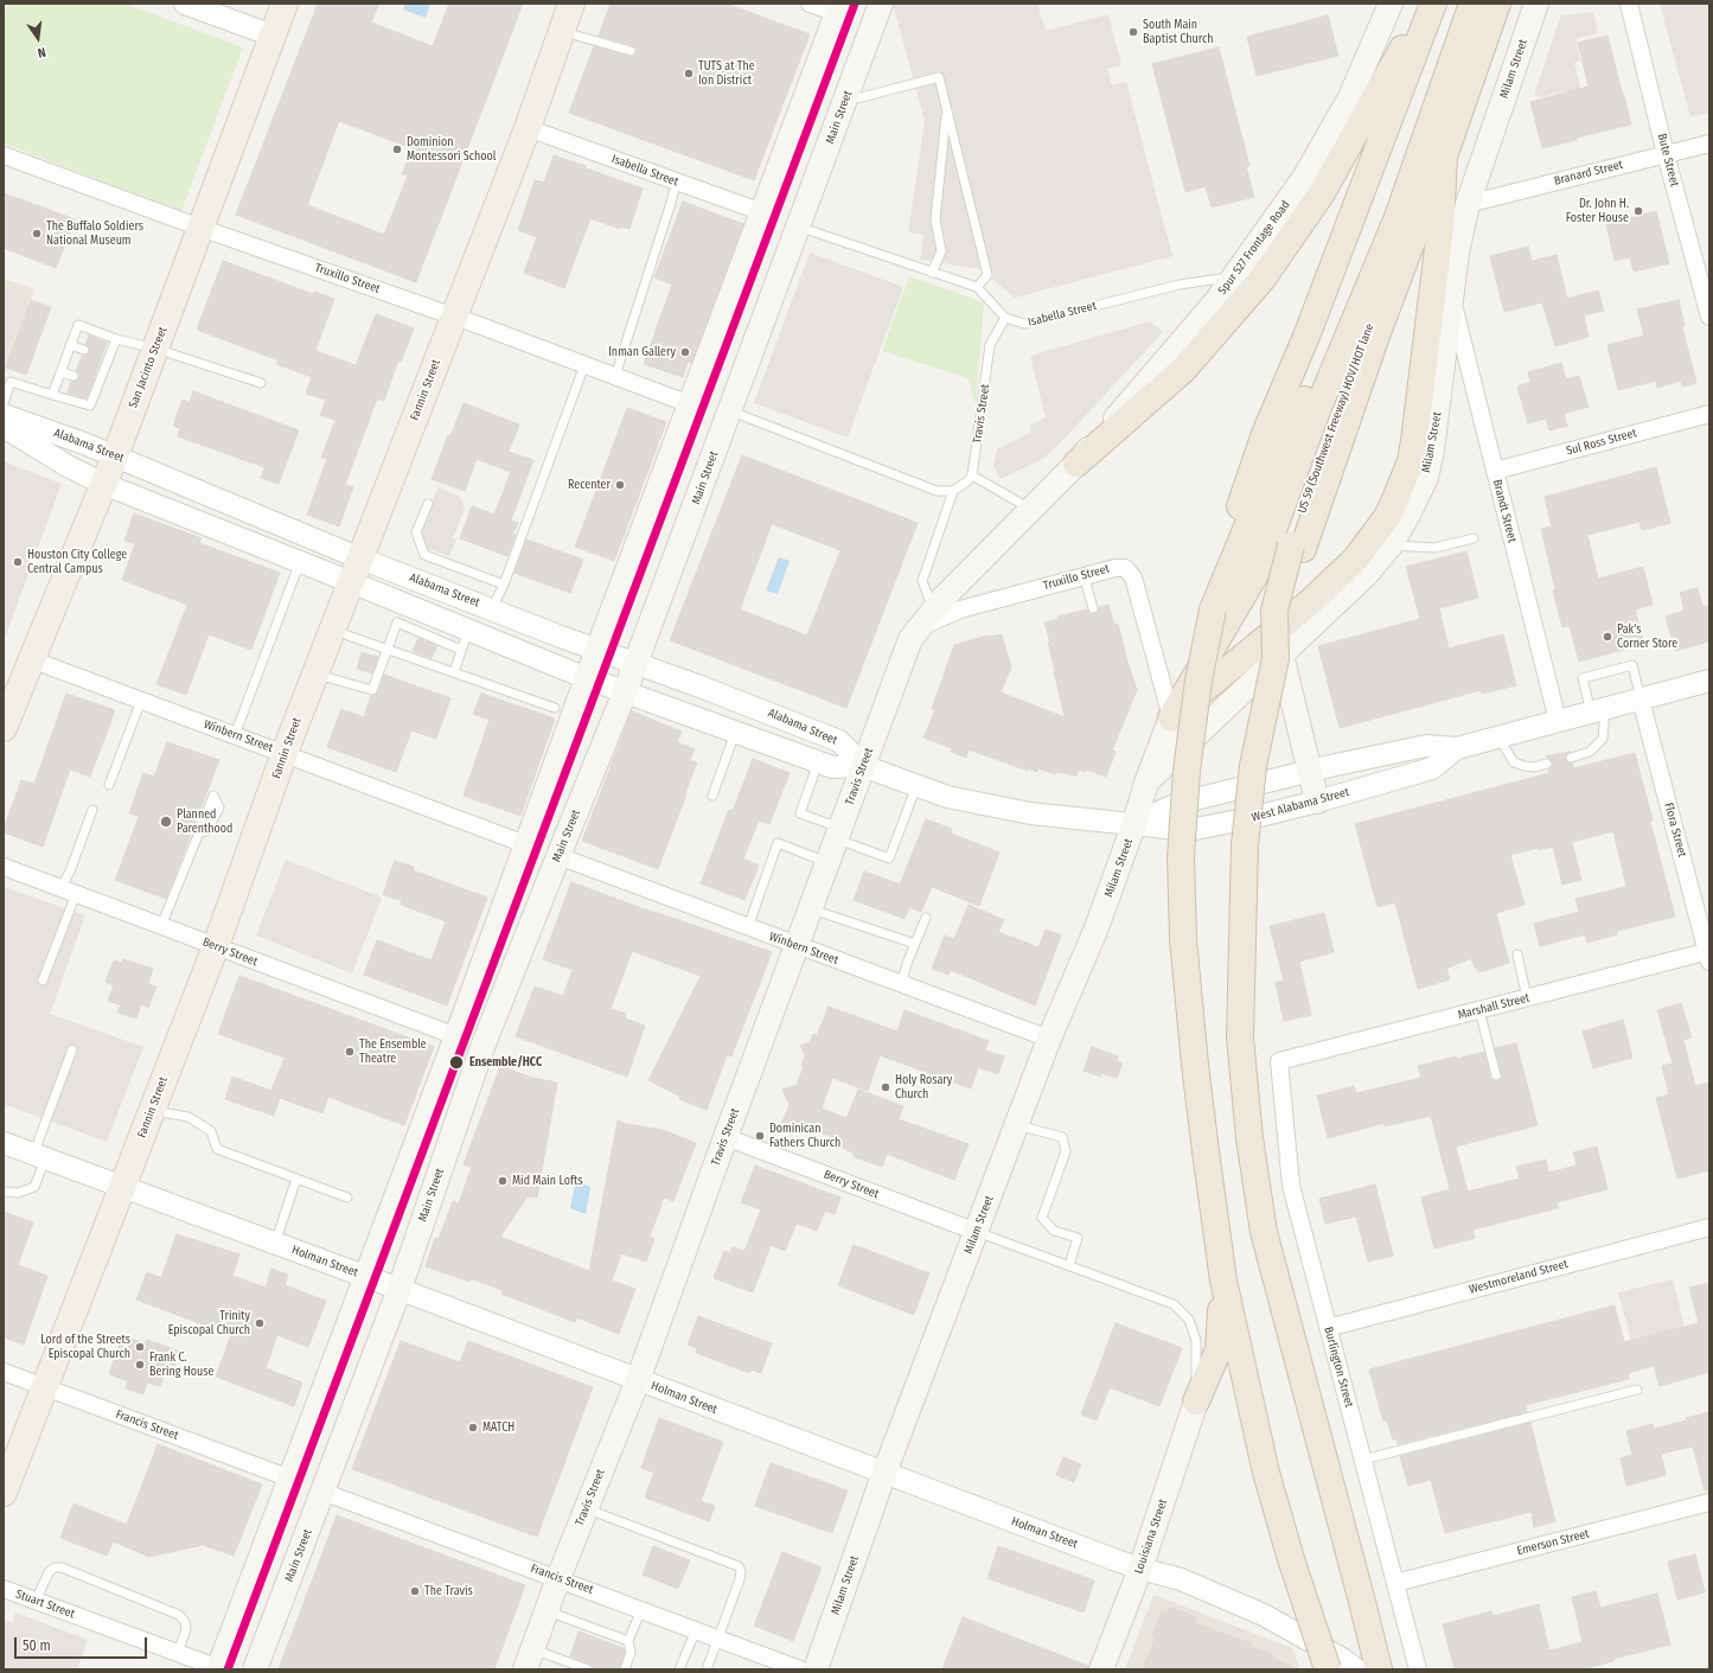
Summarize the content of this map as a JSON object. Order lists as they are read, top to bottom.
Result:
{
  "streets": {
    "highway": ["US 59 (Southwest Freeway) HOV/HOT lane"],
    "main road": [
      "Milam Street",
      "Main Street",
      "Spur 527 Frontage Road",
      "San Jacinto Street",
      "Fannin Street",
      "Travis Street",
      "Louisiana Street"
    ],
    "street": [
      "Bute Street",
      "Isabella Street",
      "Branard Street",
      "Truxillo Street",
      "Sul Ross Street",
      "Alabama Street",
      "Brandt Street",
      "Winbern Street",
      "West Alabama Street",
      "Flora Street",
      "Berry Street",
      "Marshall Street",
      "Holman Street",
      "Westmoreland Street",
      "Burlington Street",
      "Francis Street",
      "Emerson Street",
      "Stuart Street"
    ]
  },
  "crossings": [
    ["Milam Street", "Branard Street"],
    ["Milam Street", "Truxillo Street"],
    ["Milam Street", "US 59 (Southwest Freeway) HOV/HOT lane"],
    ["Milam Street", "Brandt Street"],
    ["Milam Street", "Winbern Street"],
    ["Milam Street", "West Alabama Street"],
    ["Milam Street", "Berry Street"],
    ["Milam Street", "Holman Street"],
    ["Main Street", "Alabama Street"],
    ["Main Street", "Winbern Street"],
    ["Main Street", "Holman Street"],
    ["Main Street", "Francis Street"],
    ["Bute Street", "Branard Street"],
    ["Isabella Street", "Spur 527 Frontage Road"],
    ["Isabella Street", "Fannin Street"],
    ["Isabella Street", "Travis Street"],
    ["Spur 527 Frontage Road", "Travis Street"],
    ["Truxillo Street", "San Jacinto Street"],
    ["Truxillo Street", "Fannin Street"],
    ["Truxillo Street", "Travis Street"],
    ["San Jacinto Street", "Alabama Street"],
    ["San Jacinto Street", "Winbern Street"],
    ["Fannin Street", "Alabama Street"],
    ["Fannin Street", "Winbern Street"],
    ["Fannin Street", "Berry Street"],
    ["Fannin Street", "Holman Street"],
    ["Fannin Street", "Francis Street"],
    ["Travis Street", "Alabama Street"],
    ["Travis Street", "Winbern Street"],
    ["Travis Street", "West Alabama Street"],
    ["Travis Street", "Berry Street"],
    ["Travis Street", "Holman Street"],
    ["Travis Street", "Francis Street"],
    ["Sul Ross Street", "Brandt Street"],
    ["Alabama Street", "West Alabama Street"],
    ["Brandt Street", "West Alabama Street"],
    ["West Alabama Street", "Flora Street"],
    ["Flora Street", "Marshall Street"],
    ["Marshall Street", "Burlington Street"],
    ["Holman Street", "Louisiana Street"],
    ["Westmoreland Street", "Burlington Street"],
    ["Burlington Street", "Emerson Street"]
  ],
  "places": [
    "South Main Baptist Church",
    "TUTS at The Ion District",
    "Dominion Montessori School",
    "Dr. John H. Foster House",
    "The Buffalo Soldiers National Museum",
    "Inman Gallery",
    "Recenter",
    "Houston City College Central Campus",
    "Pak's Corner Store",
    "Planned Parenthood",
    "The Ensemble Theatre",
    "Ensemble/HCC",
    "Holy Rosary Church",
    "Dominican Fathers Church",
    "Mid Main Lofts",
    "Trinity Episcopal Church",
    "Lord of the Streets Episcopal Church",
    "Frank C. Bering House",
    "MATCH",
    "The Travis"
  ],
  "scale_bar": "50 m",
  "north": "bottom"
}
